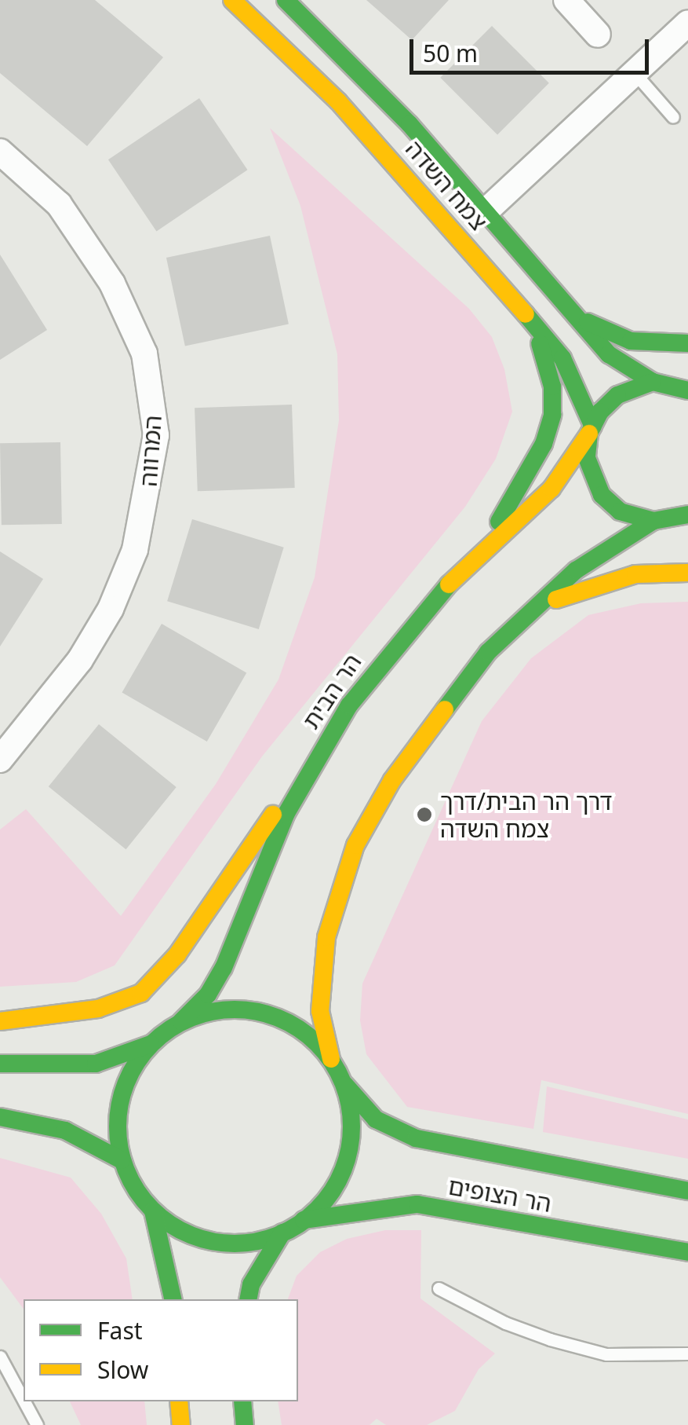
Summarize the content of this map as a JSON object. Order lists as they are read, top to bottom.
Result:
{
  "streets": {
    "main road": ["צמח השדה", "הר הבית", "הר הצופים"],
    "street": ["המרווה"]
  },
  "crossings": [
    ["צמח השדה", "הר הבית"],
    ["הר הבית", "הר הצופים"]
  ],
  "places": ["דרך הר הבית/דרך צמח השדה"],
  "legend": ["Fast", "Slow"],
  "scale_bar": "50 m"
}
